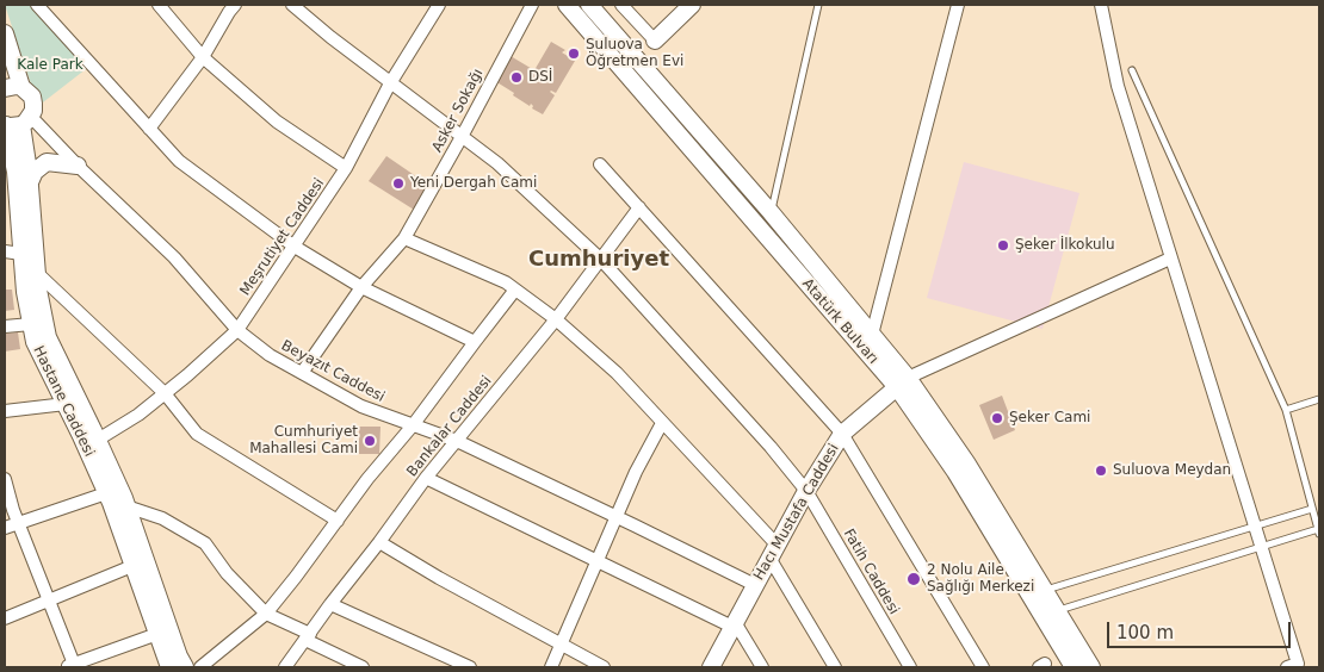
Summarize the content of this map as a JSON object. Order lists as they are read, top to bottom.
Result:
{
  "streets": {
    "street": [
      "Asker Sokağı",
      "Meşrutiyet Caddesi",
      "Atatürk Bulvarı",
      "Beyazıt Caddesi",
      "Hastane Caddesi",
      "Bankalar Caddesi",
      "Hacı Mustafa Caddesi",
      "Fatih Caddesi"
    ]
  },
  "crossings": [
    ["Asker Sokağı", "Beyazıt Caddesi"],
    ["Asker Sokağı", "Fatih Caddesi"],
    ["Meşrutiyet Caddesi", "Beyazıt Caddesi"],
    ["Meşrutiyet Caddesi", "Hastane Caddesi"],
    ["Meşrutiyet Caddesi", "Fatih Caddesi"],
    ["Atatürk Bulvarı", "Hacı Mustafa Caddesi"],
    ["Beyazıt Caddesi", "Hastane Caddesi"],
    ["Beyazıt Caddesi", "Bankalar Caddesi"],
    ["Beyazıt Caddesi", "Hacı Mustafa Caddesi"],
    ["Bankalar Caddesi", "Fatih Caddesi"],
    ["Hacı Mustafa Caddesi", "Fatih Caddesi"]
  ],
  "districts": ["Cumhuriyet"],
  "parks": ["Kale Park"],
  "places": [
    "Suluova Öğretmen Evi",
    "DSİ",
    "Yeni Dergah Cami",
    "Şeker İlkokulu",
    "Şeker Cami",
    "Cumhuriyet Mahallesi Cami",
    "Suluova Meydan",
    "2 Nolu Aile Sağlığı Merkezi"
  ],
  "scale_bar": "100 m"
}
